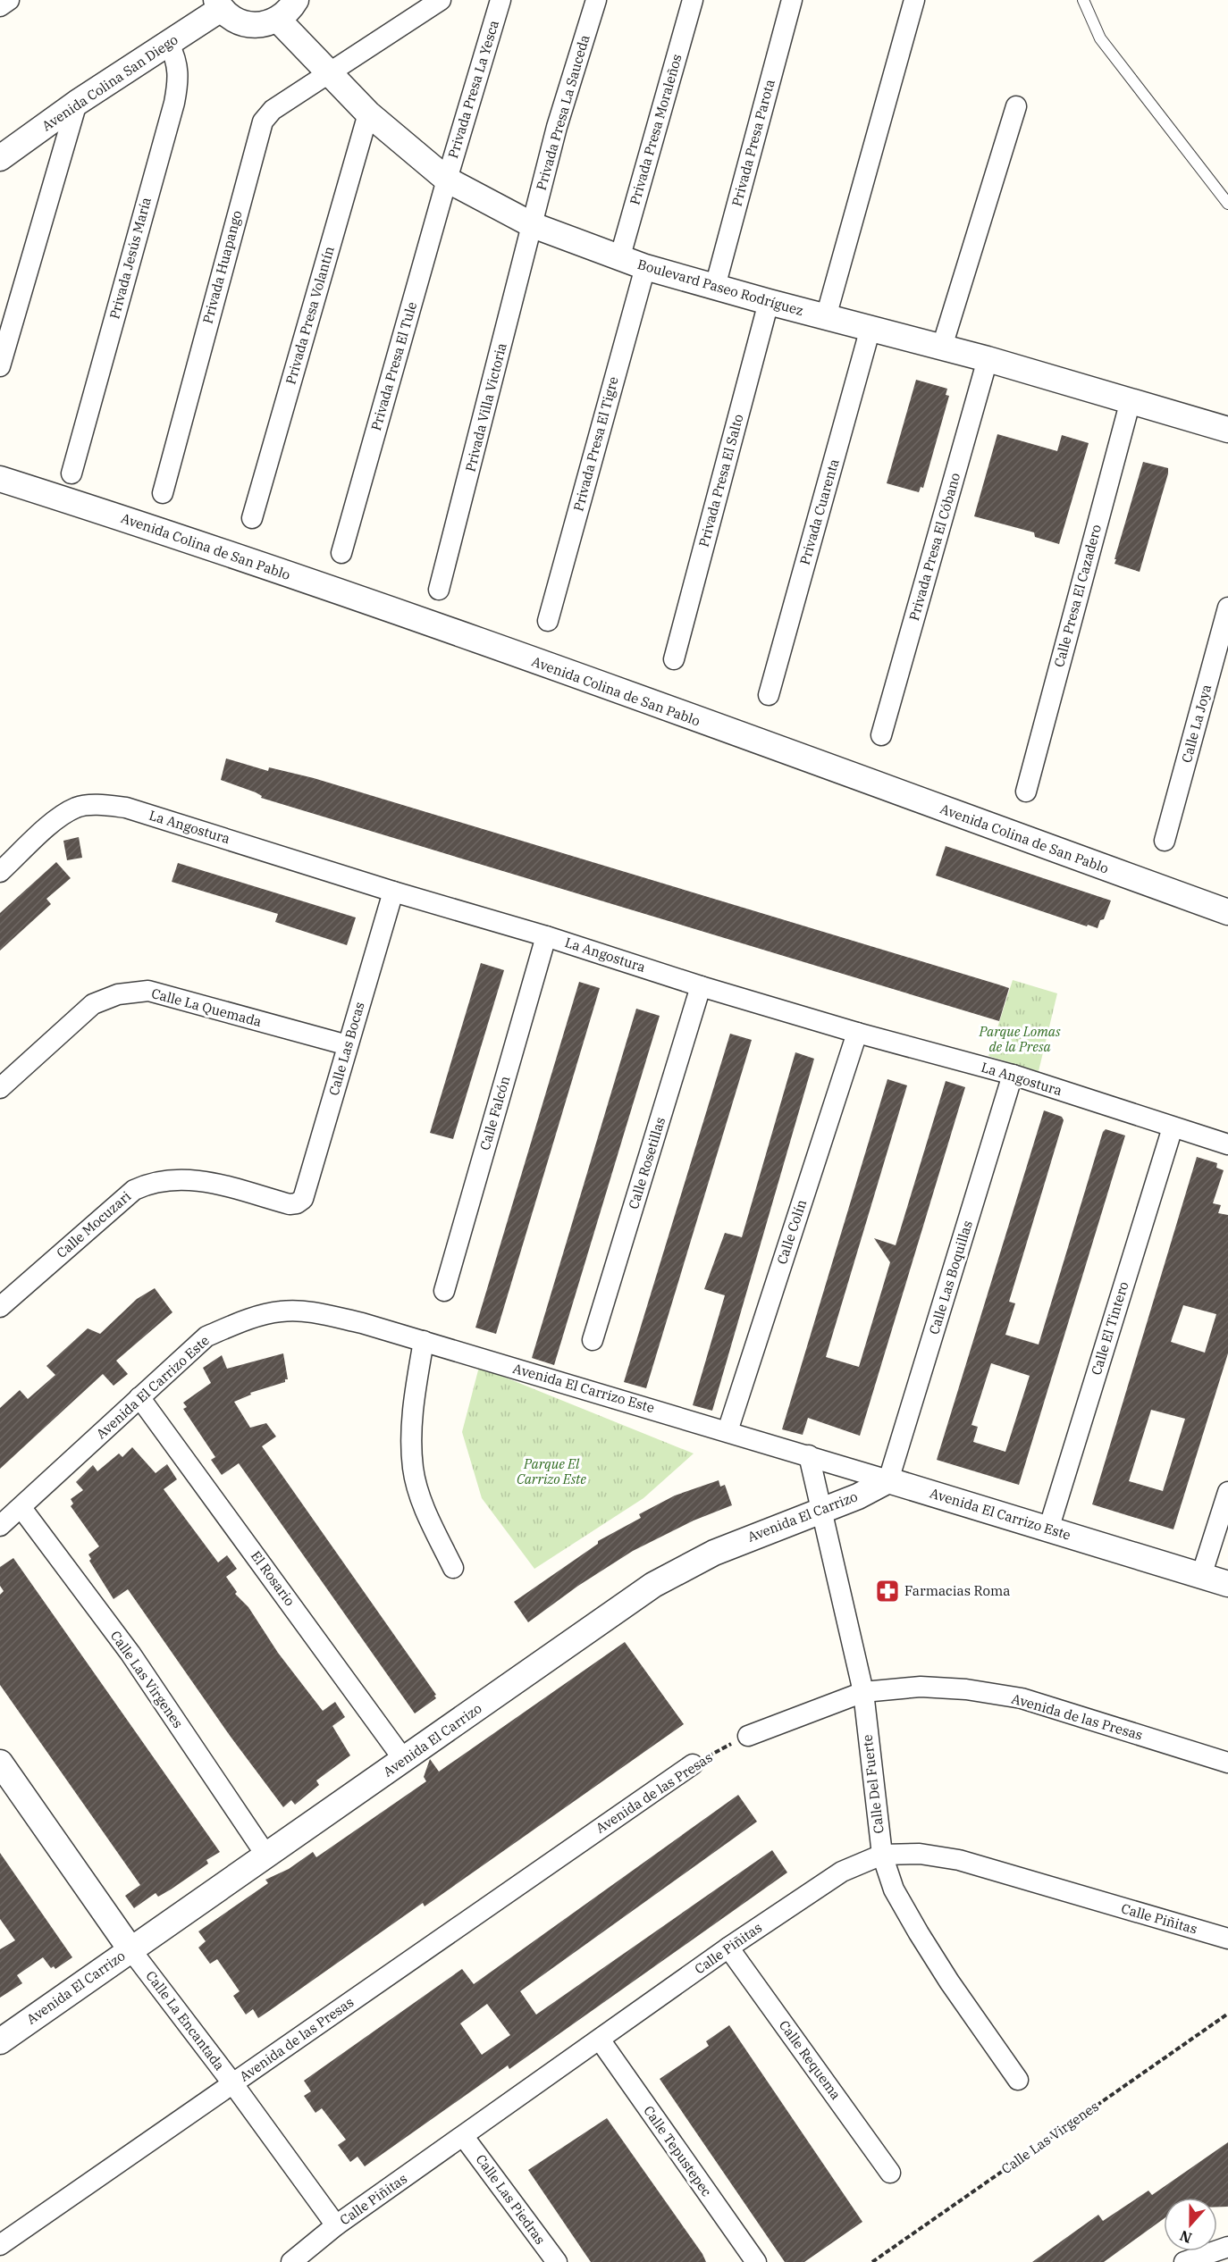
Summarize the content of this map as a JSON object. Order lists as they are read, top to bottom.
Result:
{
  "streets": {
    "street": [
      "Avenida Colina San Diego",
      "Privada Presa La Yesca",
      "Privada Presa La Sauceda",
      "Privada Presa Moraleños",
      "Privada Presa Parota",
      "Privada Jesús María",
      "Privada Huapango",
      "Boulevard Paseo Rodríguez",
      "Privada Presa Volantín",
      "Privada Presa El Tule",
      "Privada Villa Victoria",
      "Privada Presa El Tigre",
      "Privada Presa El Salto",
      "Privada Cuarenta",
      "Avenida Colina de San Pablo",
      "Privada Presa El Cóbano",
      "Calle Presa El Cazadero",
      "Calle La Joya",
      "La Angostura",
      "Calle La Quemada",
      "Calle Las Bocas",
      "Calle Falcón",
      "Calle Rosetillas",
      "Calle Mocuzari",
      "Calle Colín",
      "Calle Las Boquillas",
      "Calle El Tintero",
      "Avenida El Carrizo Este",
      "Avenida El Carrizo",
      "El Rosario",
      "Calle Las Virgenes",
      "Avenida de las Presas",
      "Calle Del Fuerte",
      "Calle Piñitas",
      "Calle La Encantada",
      "Calle Requema",
      "Calle Tepustepec",
      "Calle Las Piedras"
    ]
  },
  "crossings": [
    ["Avenida Colina San Diego", "Privada Jesús María"],
    ["Avenida Colina San Diego", "Boulevard Paseo Rodríguez"],
    ["Privada Presa La Yesca", "Boulevard Paseo Rodríguez"],
    ["Privada Presa La Yesca", "Privada Presa El Tule"],
    ["Privada Presa La Sauceda", "Boulevard Paseo Rodríguez"],
    ["Privada Presa La Sauceda", "Privada Villa Victoria"],
    ["Privada Presa Moraleños", "Boulevard Paseo Rodríguez"],
    ["Privada Presa Parota", "Boulevard Paseo Rodríguez"],
    ["Privada Huapango", "Boulevard Paseo Rodríguez"],
    ["Boulevard Paseo Rodríguez", "Privada Presa Volantín"],
    ["Boulevard Paseo Rodríguez", "Privada Presa El Tule"],
    ["Boulevard Paseo Rodríguez", "Privada Villa Victoria"],
    ["Boulevard Paseo Rodríguez", "Privada Presa El Tigre"],
    ["Boulevard Paseo Rodríguez", "Privada Presa El Salto"],
    ["Boulevard Paseo Rodríguez", "Privada Cuarenta"],
    ["Boulevard Paseo Rodríguez", "Privada Presa El Cóbano"],
    ["Boulevard Paseo Rodríguez", "Calle Presa El Cazadero"],
    ["La Angostura", "Calle Las Bocas"],
    ["La Angostura", "Calle Falcón"],
    ["La Angostura", "Calle Rosetillas"],
    ["La Angostura", "Calle Colín"],
    ["La Angostura", "Calle Las Boquillas"],
    ["La Angostura", "Calle El Tintero"],
    ["Calle La Quemada", "Calle Las Bocas"],
    ["Calle Las Bocas", "Calle Mocuzari"],
    ["Calle Colín", "Avenida El Carrizo Este"],
    ["Calle Las Boquillas", "Avenida El Carrizo Este"],
    ["Calle Las Boquillas", "Avenida El Carrizo"],
    ["Calle El Tintero", "Avenida El Carrizo Este"],
    ["Avenida El Carrizo Este", "Avenida El Carrizo"],
    ["Avenida El Carrizo Este", "El Rosario"],
    ["Avenida El Carrizo Este", "Calle Las Virgenes"],
    ["Avenida El Carrizo Este", "Calle Del Fuerte"],
    ["Avenida El Carrizo", "El Rosario"],
    ["Avenida El Carrizo", "Calle Las Virgenes"],
    ["Avenida El Carrizo", "Calle Del Fuerte"],
    ["Avenida El Carrizo", "Calle La Encantada"],
    ["Avenida de las Presas", "Calle Del Fuerte"],
    ["Avenida de las Presas", "Calle La Encantada"],
    ["Calle Del Fuerte", "Calle Piñitas"],
    ["Calle Piñitas", "Calle La Encantada"],
    ["Calle Piñitas", "Calle Requema"],
    ["Calle Piñitas", "Calle Tepustepec"],
    ["Calle Piñitas", "Calle Las Piedras"]
  ],
  "parks": ["Parque Lomas de la Presa", "Parque El Carrizo Este"],
  "places": {
    "pharmacy": ["Farmacias Roma"]
  },
  "north": "bottom"
}
